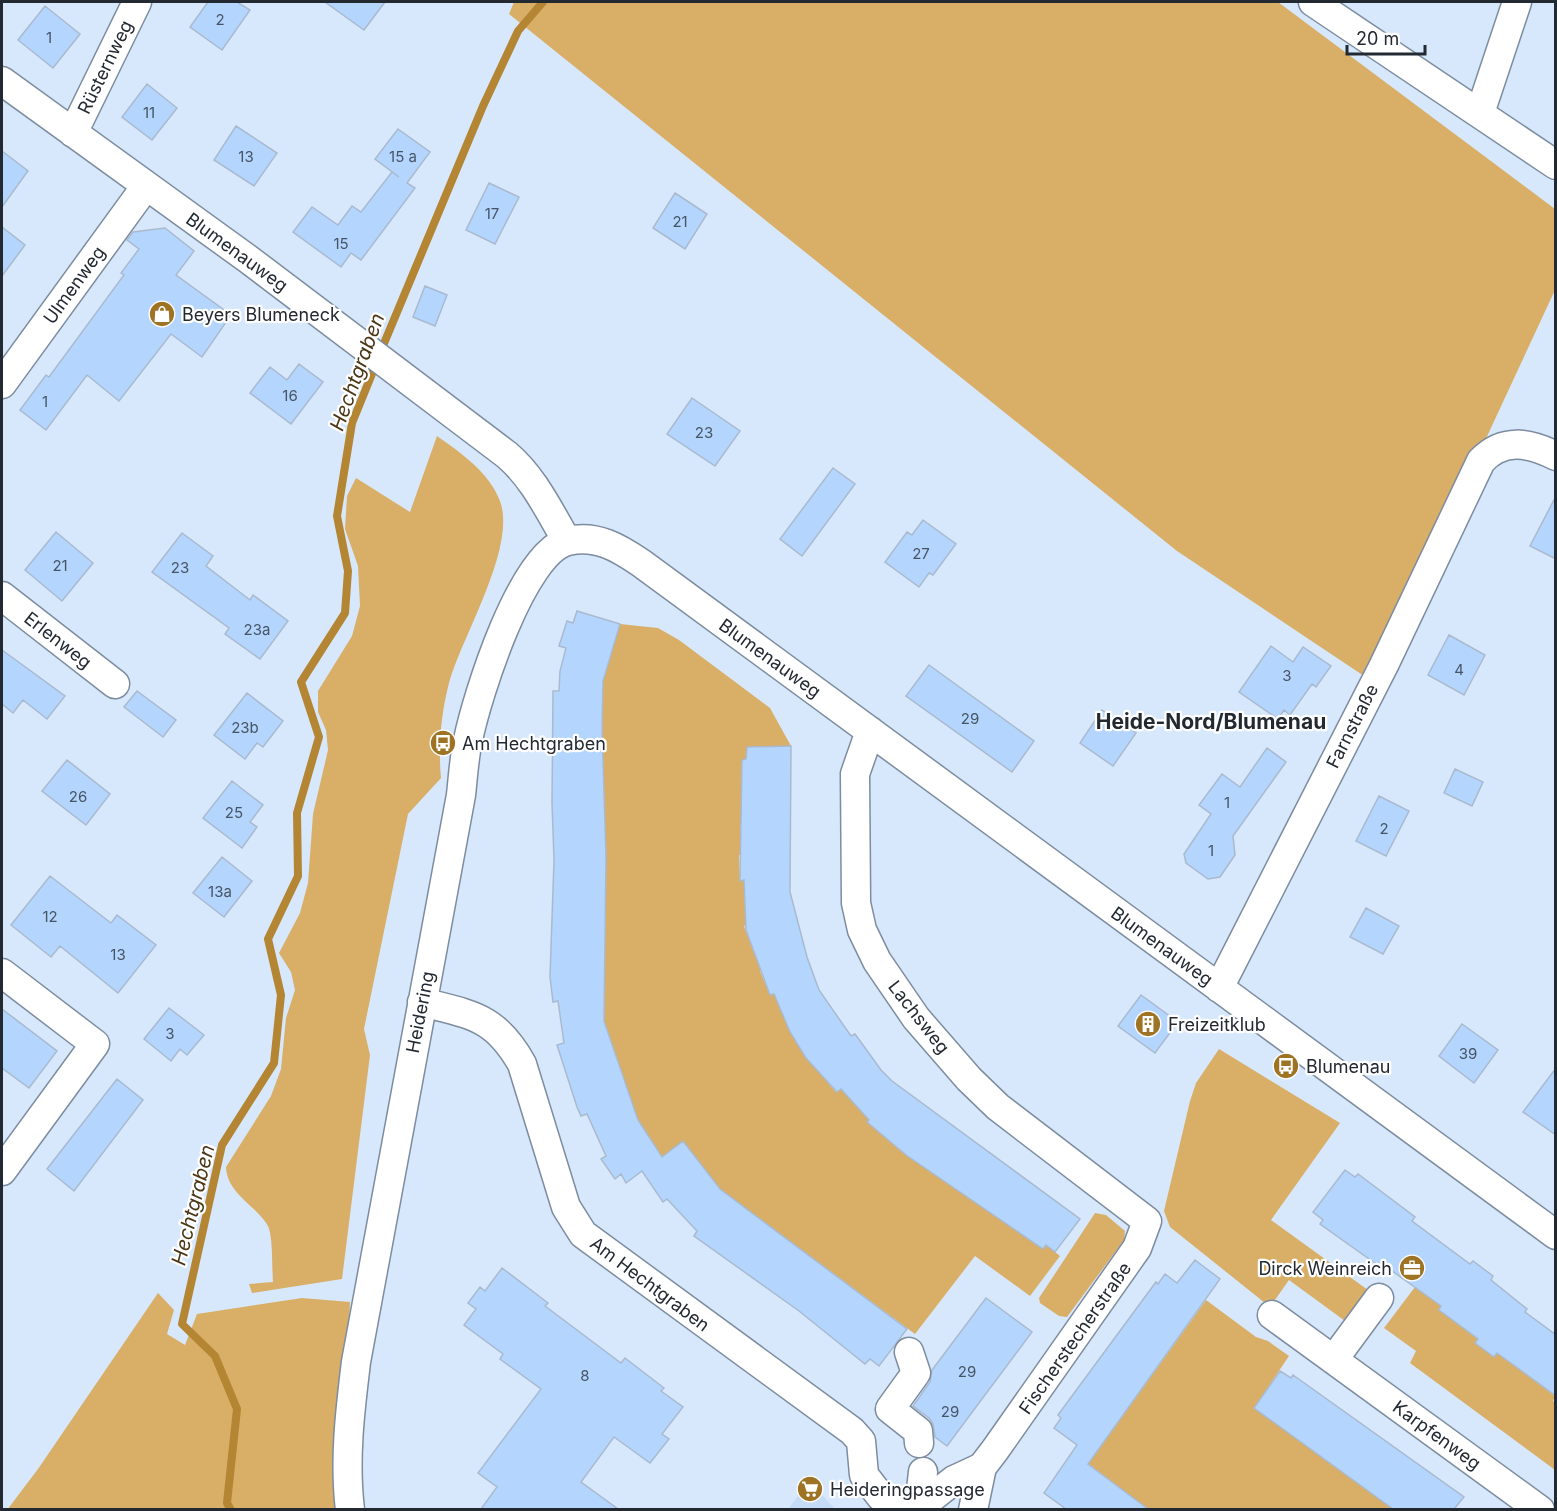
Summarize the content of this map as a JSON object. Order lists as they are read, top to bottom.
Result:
{
  "streets": {
    "street": [
      "Rüsternweg",
      "Blumenauweg",
      "Ulmenweg",
      "Erlenweg",
      "Farnstraße",
      "Heidering",
      "Lachsweg",
      "Am Hechtgraben",
      "Fischerstecherstraße",
      "Karpfenweg"
    ]
  },
  "crossings": [
    ["Rüsternweg", "Blumenauweg"],
    ["Blumenauweg", "Ulmenweg"],
    ["Blumenauweg", "Farnstraße"],
    ["Blumenauweg", "Heidering"],
    ["Blumenauweg", "Lachsweg"],
    ["Heidering", "Am Hechtgraben"],
    ["Lachsweg", "Fischerstecherstraße"]
  ],
  "districts": ["Heide-Nord/Blumenau"],
  "water": ["Hechtgraben"],
  "places": {
    "shop": ["Beyers Blumeneck"],
    "bus stop": ["Am Hechtgraben", "Blumenau"],
    "building": ["Freizeitklub"],
    "office": ["Dirck Weinreich"],
    "supermarket": ["Heideringpassage"]
  },
  "house_numbers": [
    "2",
    "1",
    "11",
    "13",
    "15 a",
    "17",
    "21",
    "15",
    "16",
    "1",
    "23",
    "27",
    "21",
    "23",
    "23a",
    "4",
    "3",
    "29",
    "23b",
    "26",
    "1",
    "25",
    "2",
    "1",
    "13a",
    "12",
    "13",
    "3",
    "39",
    "29",
    "8",
    "29"
  ],
  "scale_bar": "20 m"
}
